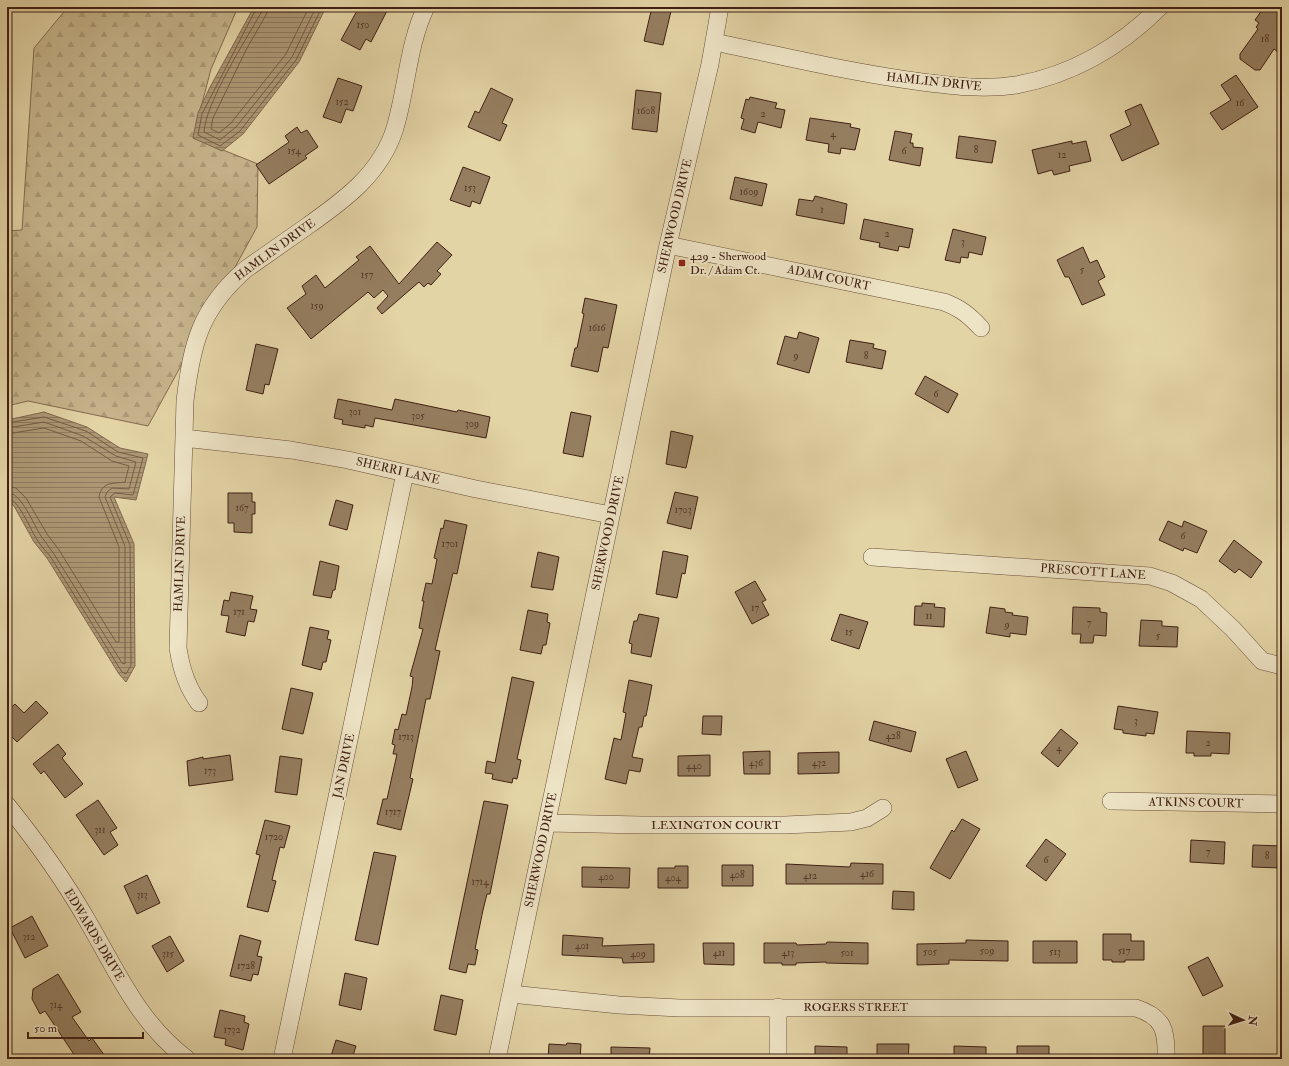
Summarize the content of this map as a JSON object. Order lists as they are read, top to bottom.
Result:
{
  "streets": {
    "street": [
      "HAMLIN DRIVE",
      "SHERWOOD DRIVE",
      "ADAM COURT",
      "SHERRI LANE",
      "PRESCOTT LANE",
      "JAN DRIVE",
      "ATKINS COURT",
      "LEXINGTON COURT",
      "EDWARDS DRIVE",
      "ROGERS STREET"
    ]
  },
  "crossings": [
    ["HAMLIN DRIVE", "SHERWOOD DRIVE"],
    ["HAMLIN DRIVE", "SHERRI LANE"],
    ["SHERWOOD DRIVE", "ADAM COURT"],
    ["SHERWOOD DRIVE", "SHERRI LANE"],
    ["SHERWOOD DRIVE", "LEXINGTON COURT"],
    ["SHERWOOD DRIVE", "ROGERS STREET"],
    ["SHERRI LANE", "JAN DRIVE"]
  ],
  "places": {
    "transit": ["429 - Sherwood Dr. / Adam Ct."]
  },
  "house_numbers": [
    "150",
    "18",
    "152",
    "16",
    "1608",
    "2",
    "4",
    "8",
    "154",
    "6",
    "12",
    "153",
    "1609",
    "1",
    "2",
    "3",
    "5",
    "157",
    "159",
    "1616",
    "9",
    "8",
    "6",
    "301",
    "305",
    "309",
    "167",
    "1703",
    "6",
    "1701",
    "17",
    "171",
    "11",
    "7",
    "9",
    "15",
    "5",
    "3",
    "428",
    "1713",
    "2",
    "4",
    "436",
    "432",
    "440",
    "173",
    "1717",
    "311",
    "1720",
    "7",
    "8",
    "6",
    "416",
    "408",
    "412",
    "400",
    "404",
    "1714",
    "313",
    "312",
    "401",
    "509",
    "517",
    "505",
    "513",
    "411",
    "413",
    "501",
    "315",
    "409",
    "1728",
    "314",
    "1732"
  ],
  "scale_bar": "50 m",
  "north": "right"
}
